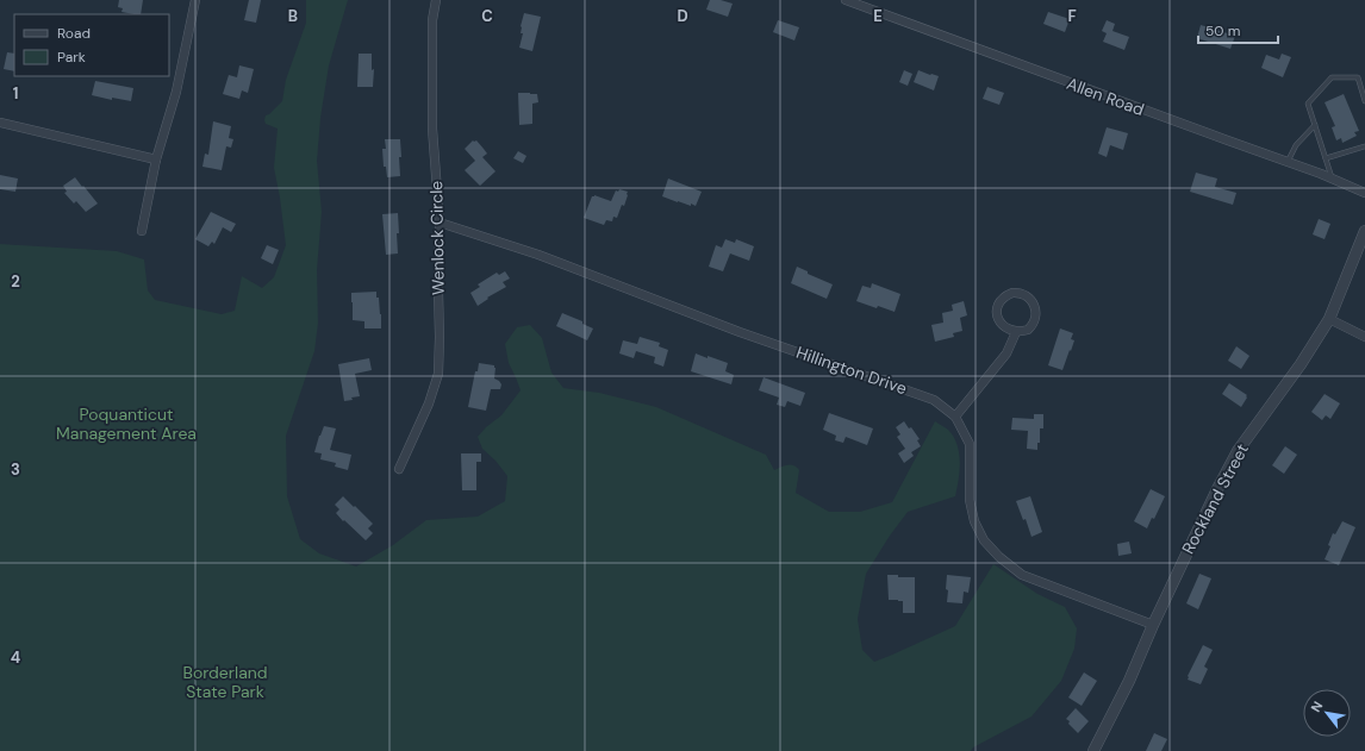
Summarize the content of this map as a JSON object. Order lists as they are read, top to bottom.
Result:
{
  "streets": {
    "street": [
      "Allen Road",
      "Wenlock Circle",
      "Hillington Drive",
      "Rockland Street"
    ]
  },
  "crossings": [
    ["Wenlock Circle", "Hillington Drive"],
    ["Hillington Drive", "Rockland Street"]
  ],
  "parks": ["Poquanticut Management Area", "Borderland State Park"],
  "legend": ["Road", "Park"],
  "scale_bar": "50 m",
  "north": "top left",
  "grid": {
    "columns": [
      "B",
      "C",
      "D",
      "E",
      "F"
    ],
    "rows": [
      "1",
      "2",
      "3",
      "4"
    ]
  }
}
